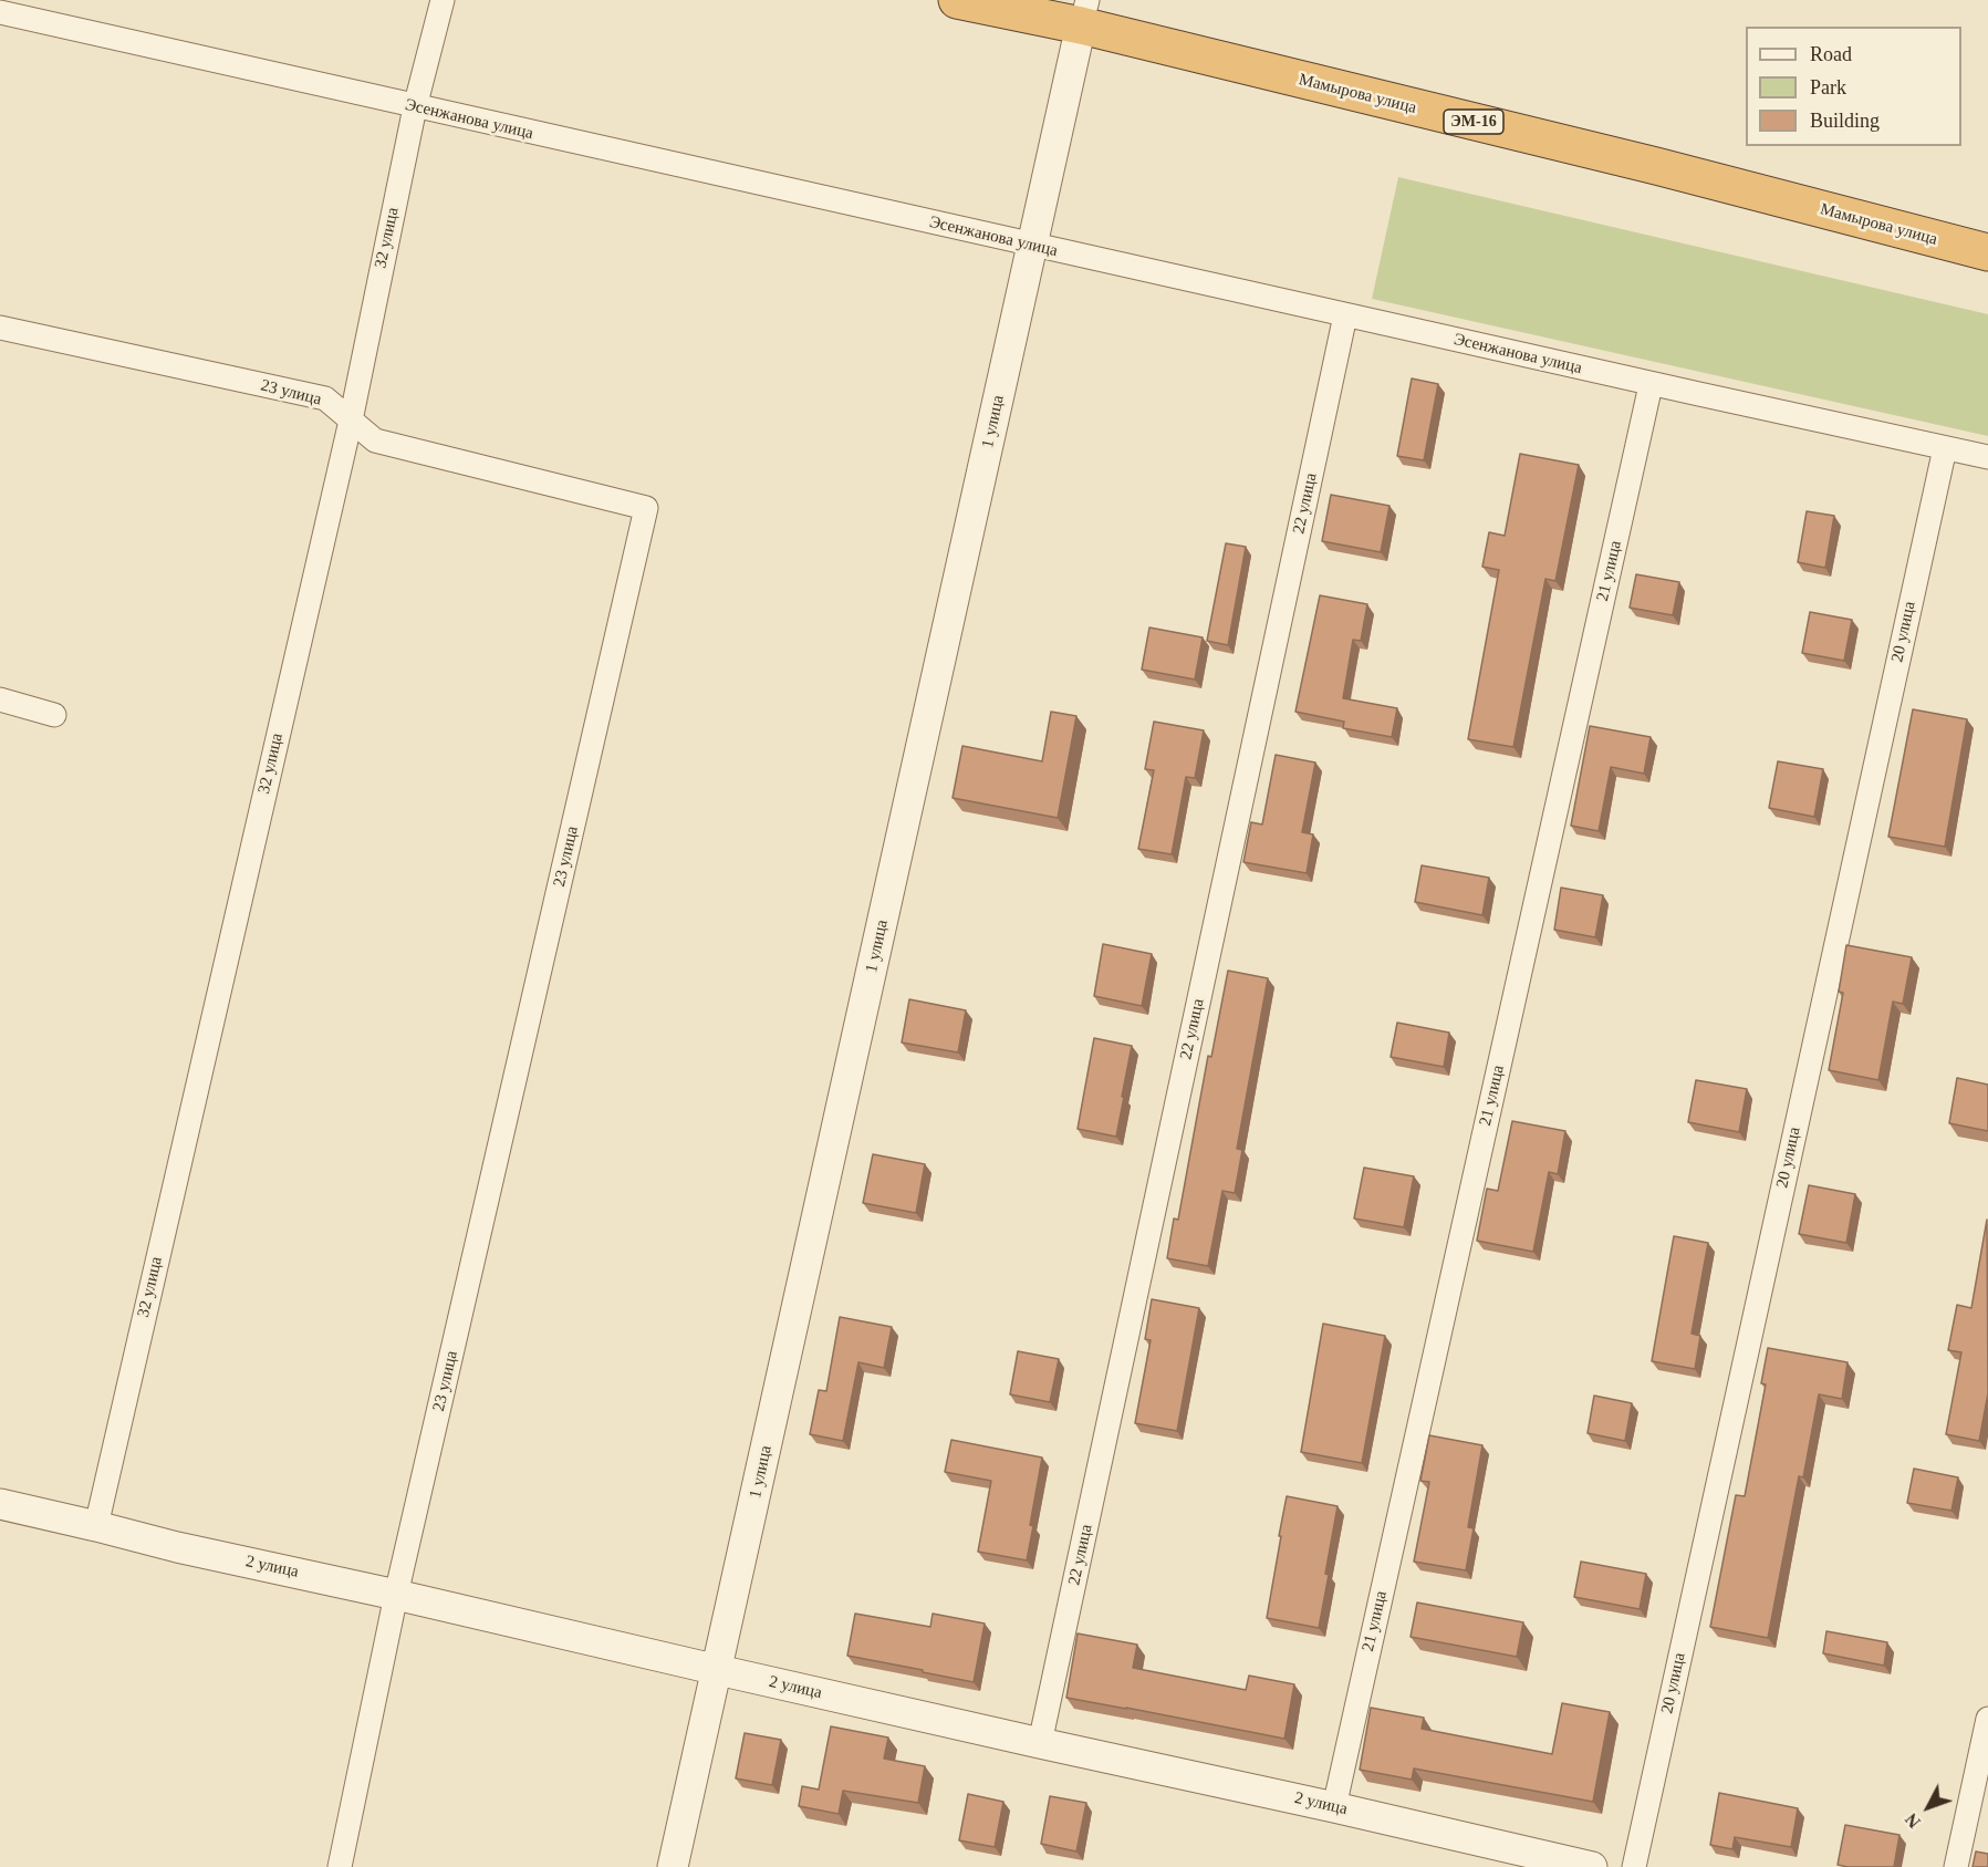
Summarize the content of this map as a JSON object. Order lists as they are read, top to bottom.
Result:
{
  "streets": {
    "highway": ["Мамырова улица", "ЭМ-16"],
    "street": [
      "Эсенжанова улица",
      "32 улица",
      "23 улица",
      "1 улица",
      "22 улица",
      "21 улица",
      "20 улица",
      "2 улица"
    ]
  },
  "crossings": [
    ["Мамырова улица", "1 улица"],
    ["Эсенжанова улица", "32 улица"],
    ["Эсенжанова улица", "1 улица"],
    ["Эсенжанова улица", "22 улица"],
    ["Эсенжанова улица", "21 улица"],
    ["Эсенжанова улица", "20 улица"],
    ["32 улица", "23 улица"],
    ["32 улица", "2 улица"],
    ["23 улица", "2 улица"],
    ["1 улица", "2 улица"],
    ["22 улица", "2 улица"],
    ["21 улица", "2 улица"]
  ],
  "legend": ["Road", "Park", "Building"],
  "north": "bottom left"
}
